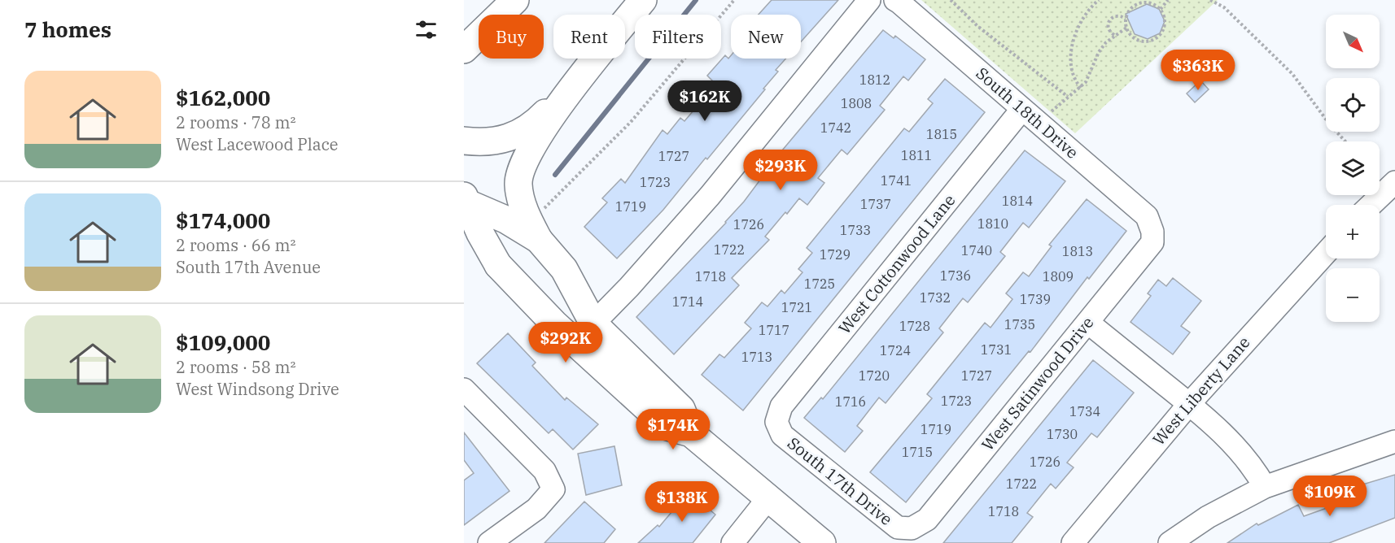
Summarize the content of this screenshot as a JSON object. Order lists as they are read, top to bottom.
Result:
{
  "streets": {
    "street": [
      "South 18th Drive",
      "West Cottonwood Lane",
      "West Satinwood Drive",
      "West Liberty Lane",
      "South 17th Drive"
    ]
  },
  "crossings": [
    ["South 18th Drive", "West Cottonwood Lane"],
    ["South 18th Drive", "West Satinwood Drive"],
    ["West Cottonwood Lane", "South 17th Drive"],
    ["West Satinwood Drive", "South 17th Drive"]
  ],
  "house_numbers": [
    "1812",
    "1808",
    "1742",
    "1815",
    "1811",
    "1727",
    "1741",
    "1723",
    "1814",
    "1737",
    "1719",
    "1810",
    "1726",
    "1733",
    "1722",
    "1740",
    "1813",
    "1729",
    "1736",
    "1718",
    "1809",
    "1725",
    "1732",
    "1739",
    "1714",
    "1721",
    "1735",
    "1728",
    "1717",
    "1731",
    "1724",
    "1713",
    "1720",
    "1727",
    "1723",
    "1716",
    "1734",
    "1719",
    "1730",
    "1715",
    "1726",
    "1722",
    "1718"
  ],
  "north": "bottom right",
  "page": {
    "heading": "7 homes",
    "map_buttons": ["+", "−"],
    "chip": [
      "Buy",
      "Rent",
      "Filters",
      "New"
    ],
    "price": [
      "$363K",
      "$162K",
      "$293K",
      "$292K",
      "$174K",
      "$109K",
      "$138K"
    ],
    "list": [
      {
        "name": "$162,000",
        "note": "2 rooms · 78 m² · West Lacewood Place"
      },
      {
        "name": "$174,000",
        "note": "2 rooms · 66 m² · South 17th Avenue"
      },
      {
        "name": "$109,000",
        "note": "2 rooms · 58 m² · West Windsong Drive"
      }
    ]
  }
}
